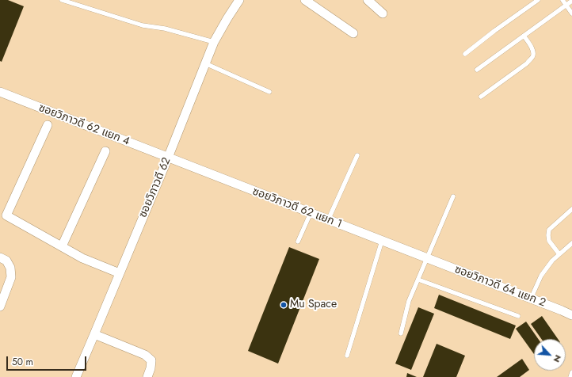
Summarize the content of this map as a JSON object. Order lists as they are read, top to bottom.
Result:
{
  "streets": {
    "street": [
      "ซอยวิภาวดี 62 แยก 4",
      "ซอยวิภาวดี 62",
      "ซอยวิภาวดี 62 แยก 1",
      "ซอยวิภาวดี 64 แยก 2"
    ]
  },
  "crossings": [
    ["ซอยวิภาวดี 62 แยก 4", "ซอยวิภาวดี 62"],
    ["ซอยวิภาวดี 62 แยก 4", "ซอยวิภาวดี 62 แยก 1"],
    ["ซอยวิภาวดี 62", "ซอยวิภาวดี 62 แยก 1"],
    ["ซอยวิภาวดี 62 แยก 1", "ซอยวิภาวดี 64 แยก 2"]
  ],
  "places": ["Mu Space"],
  "scale_bar": "50 m",
  "north": "bottom right"
}
